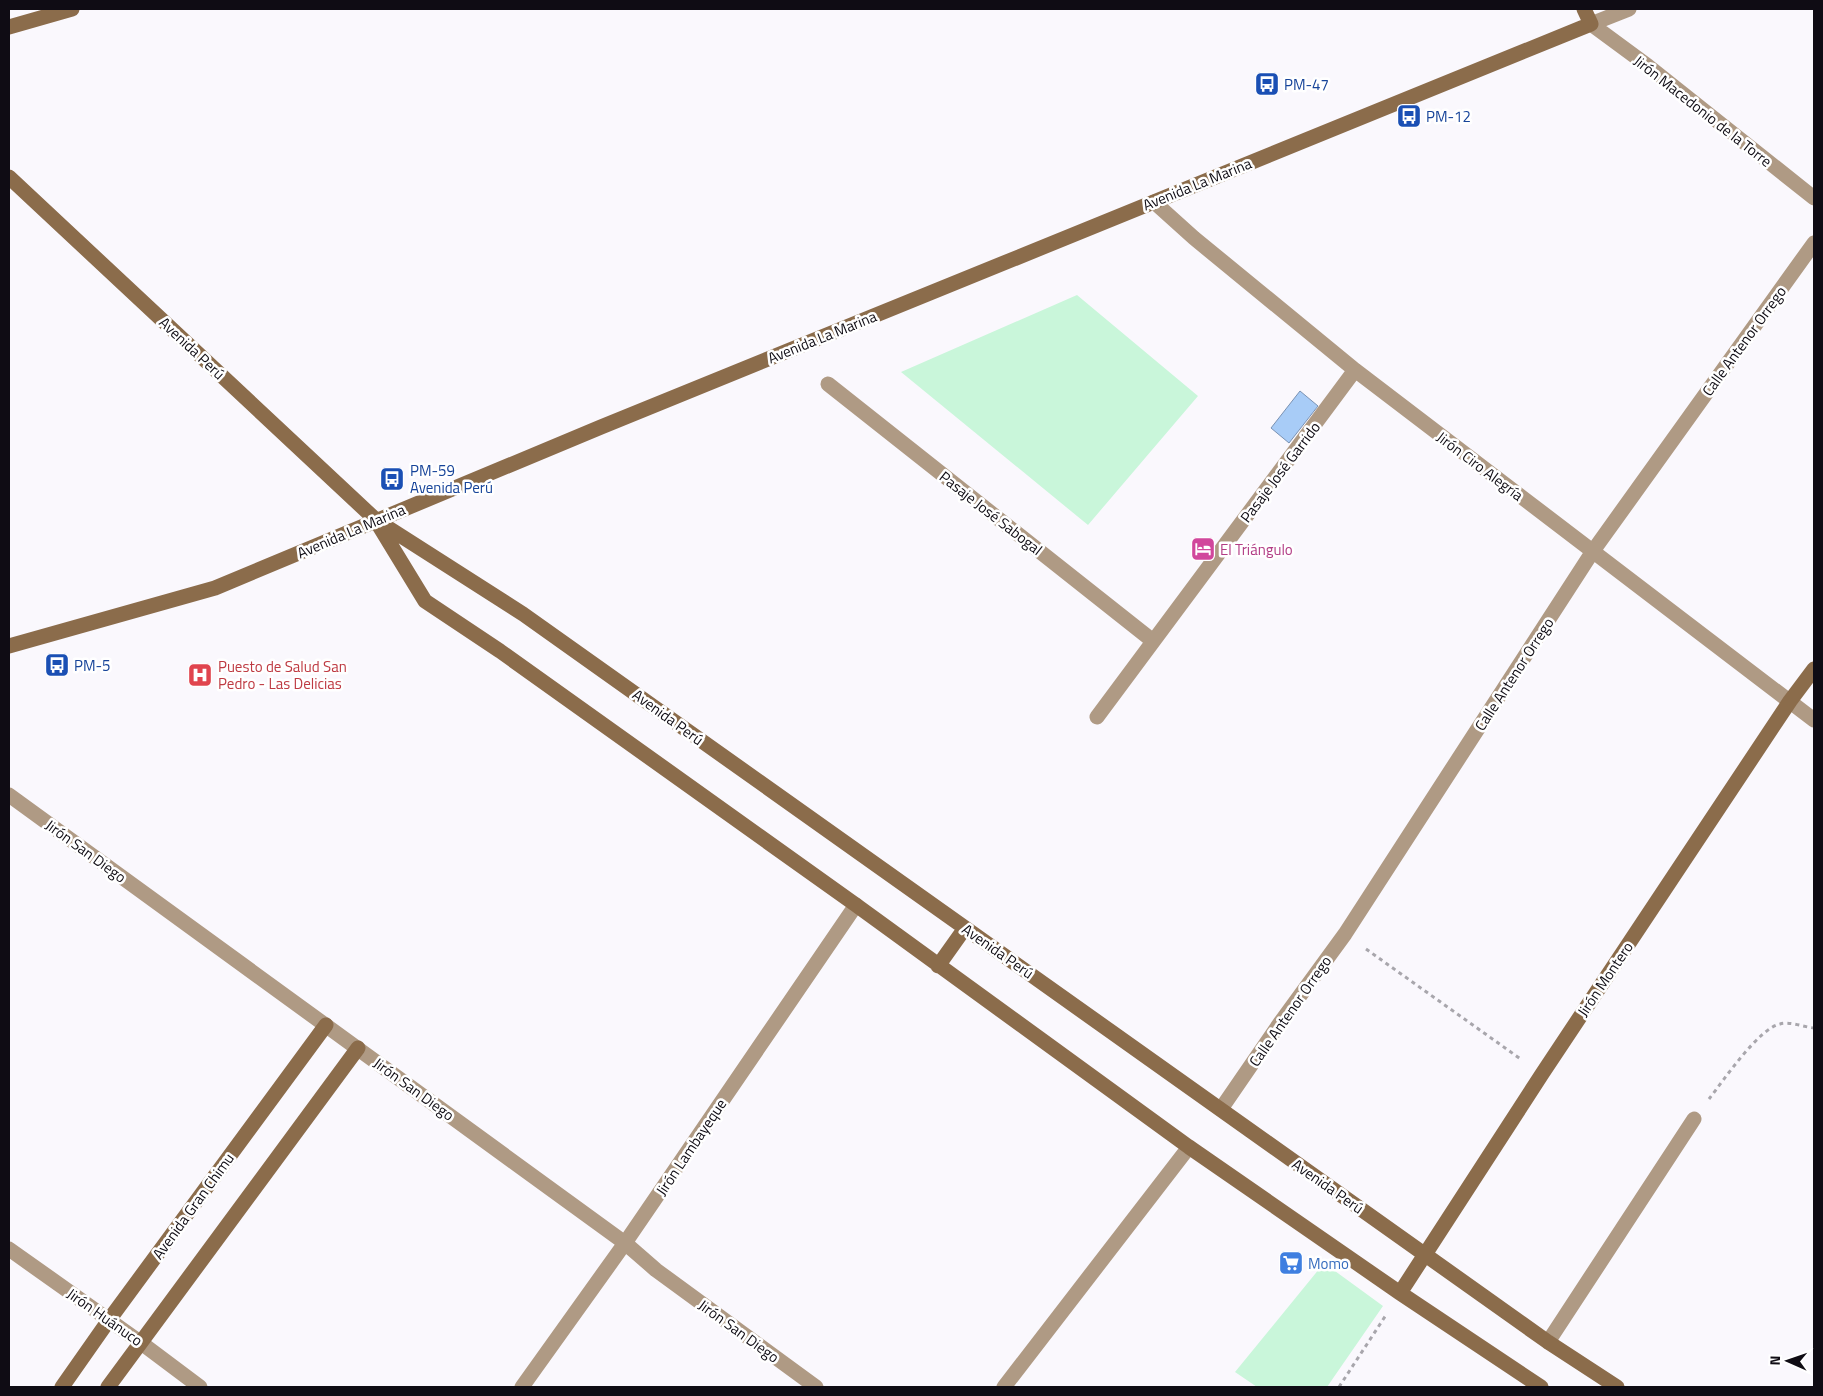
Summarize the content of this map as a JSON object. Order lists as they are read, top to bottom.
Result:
{
  "streets": {
    "street": [
      "Jirón Macedonio de la Torre",
      "Avenida La Marina",
      "Calle Antenor Orrego",
      "Avenida Perú",
      "Jirón Ciro Alegría",
      "Pasaje José Garrido",
      "Pasaje José Sabogal",
      "Jirón San Diego",
      "Jirón Montero",
      "Jirón Lambayeque",
      "Avenida Gran Chimu",
      "Jirón Huánuco"
    ]
  },
  "crossings": [
    ["Jirón Macedonio de la Torre", "Avenida La Marina"],
    ["Avenida La Marina", "Avenida Perú"],
    ["Avenida La Marina", "Jirón Ciro Alegría"],
    ["Calle Antenor Orrego", "Avenida Perú"],
    ["Calle Antenor Orrego", "Jirón Ciro Alegría"],
    ["Avenida Perú", "Jirón Montero"],
    ["Avenida Perú", "Jirón Lambayeque"],
    ["Jirón Ciro Alegría", "Pasaje José Garrido"],
    ["Jirón Ciro Alegría", "Jirón Montero"],
    ["Pasaje José Garrido", "Pasaje José Sabogal"],
    ["Jirón San Diego", "Jirón Lambayeque"],
    ["Jirón San Diego", "Avenida Gran Chimu"],
    ["Avenida Gran Chimu", "Jirón Huánuco"]
  ],
  "places": {
    "bus stop": [
      "PM-47",
      "PM-12",
      "PM-59 Avenida Perú",
      "PM-5"
    ],
    "hotel": ["El Triángulo"],
    "hospital": ["Puesto de Salud San Pedro - Las Delicias"],
    "supermarket": ["Momo"]
  },
  "north": "left"
}
